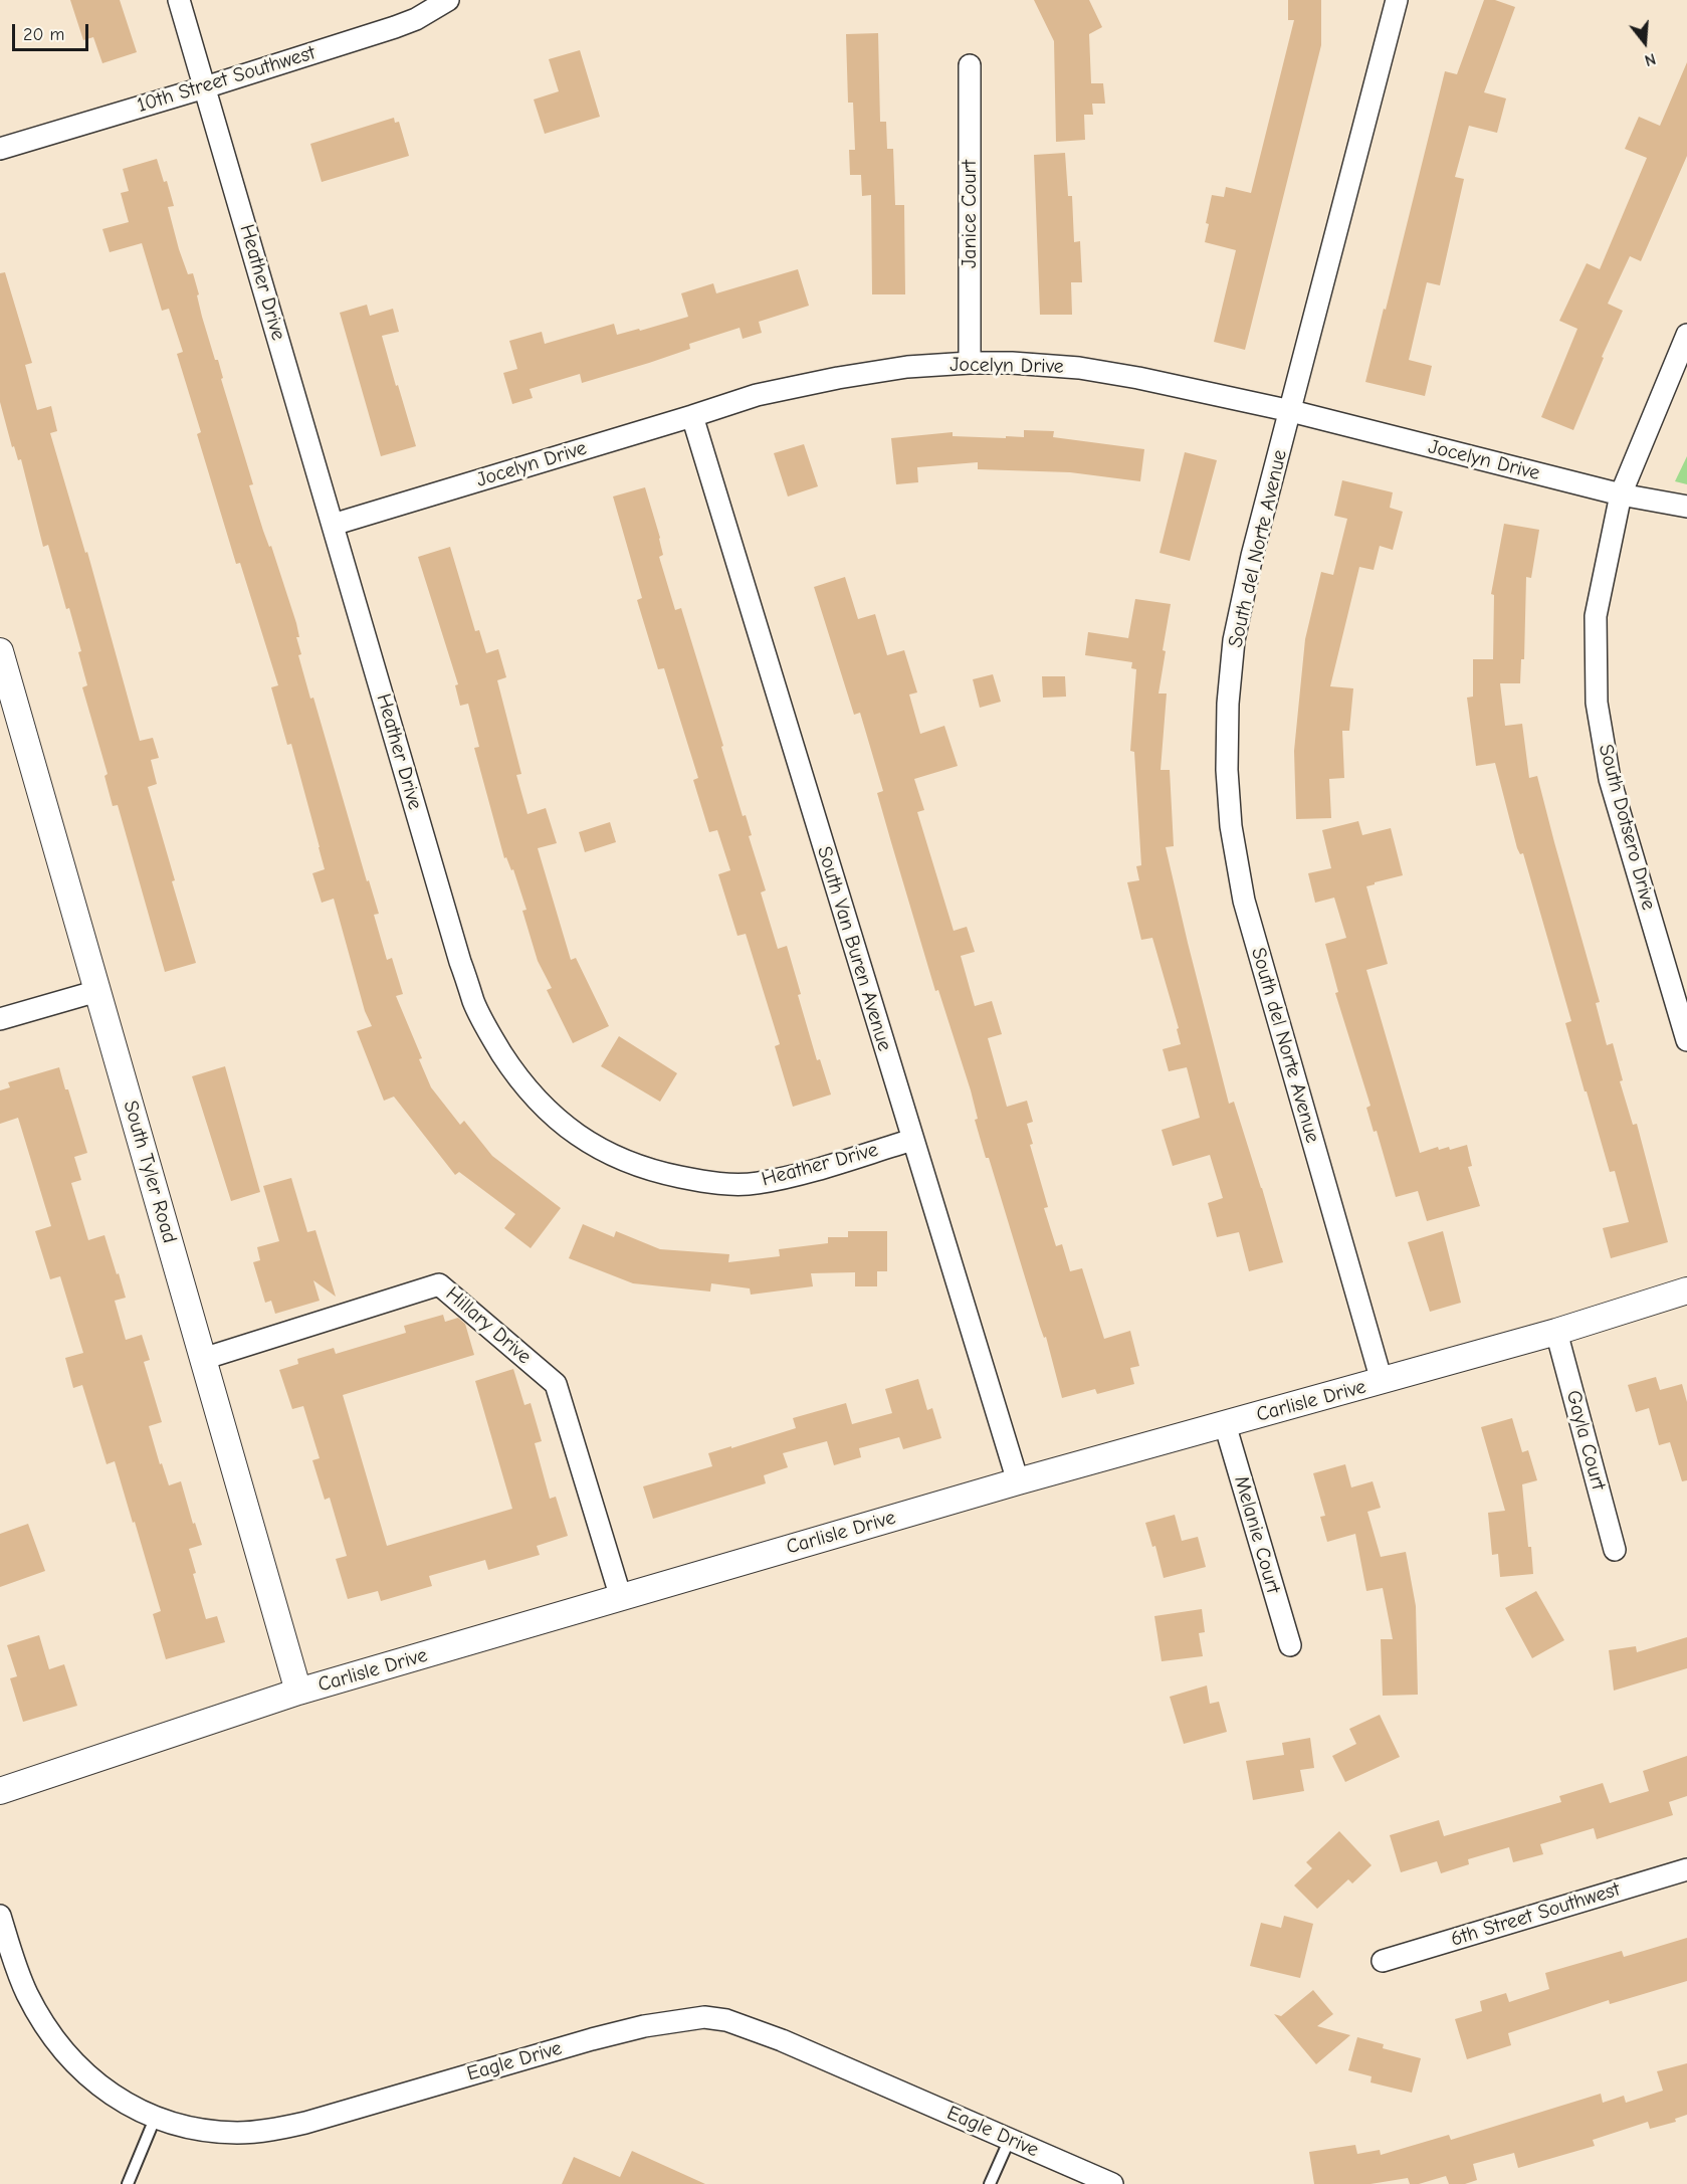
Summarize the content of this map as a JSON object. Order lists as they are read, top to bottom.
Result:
{
  "streets": {
    "street": [
      "10th Street Southwest",
      "Janice Court",
      "Heather Drive",
      "Jocelyn Drive",
      "South del Norte Avenue",
      "South Dotsero Drive",
      "South Van Buren Avenue",
      "South Tyler Road",
      "Hillary Drive",
      "Carlisle Drive",
      "Gayla Court",
      "Melanie Court",
      "6th Street Southwest",
      "Eagle Drive"
    ]
  },
  "crossings": [
    ["10th Street Southwest", "Heather Drive"],
    ["Janice Court", "Jocelyn Drive"],
    ["Heather Drive", "Jocelyn Drive"],
    ["Heather Drive", "South Van Buren Avenue"],
    ["Jocelyn Drive", "South del Norte Avenue"],
    ["Jocelyn Drive", "South Dotsero Drive"],
    ["Jocelyn Drive", "South Van Buren Avenue"],
    ["South del Norte Avenue", "Carlisle Drive"],
    ["South Van Buren Avenue", "Carlisle Drive"],
    ["South Tyler Road", "Hillary Drive"],
    ["South Tyler Road", "Carlisle Drive"],
    ["Hillary Drive", "Carlisle Drive"],
    ["Carlisle Drive", "Gayla Court"],
    ["Carlisle Drive", "Melanie Court"]
  ],
  "scale_bar": "20 m",
  "north": "bottom"
}
